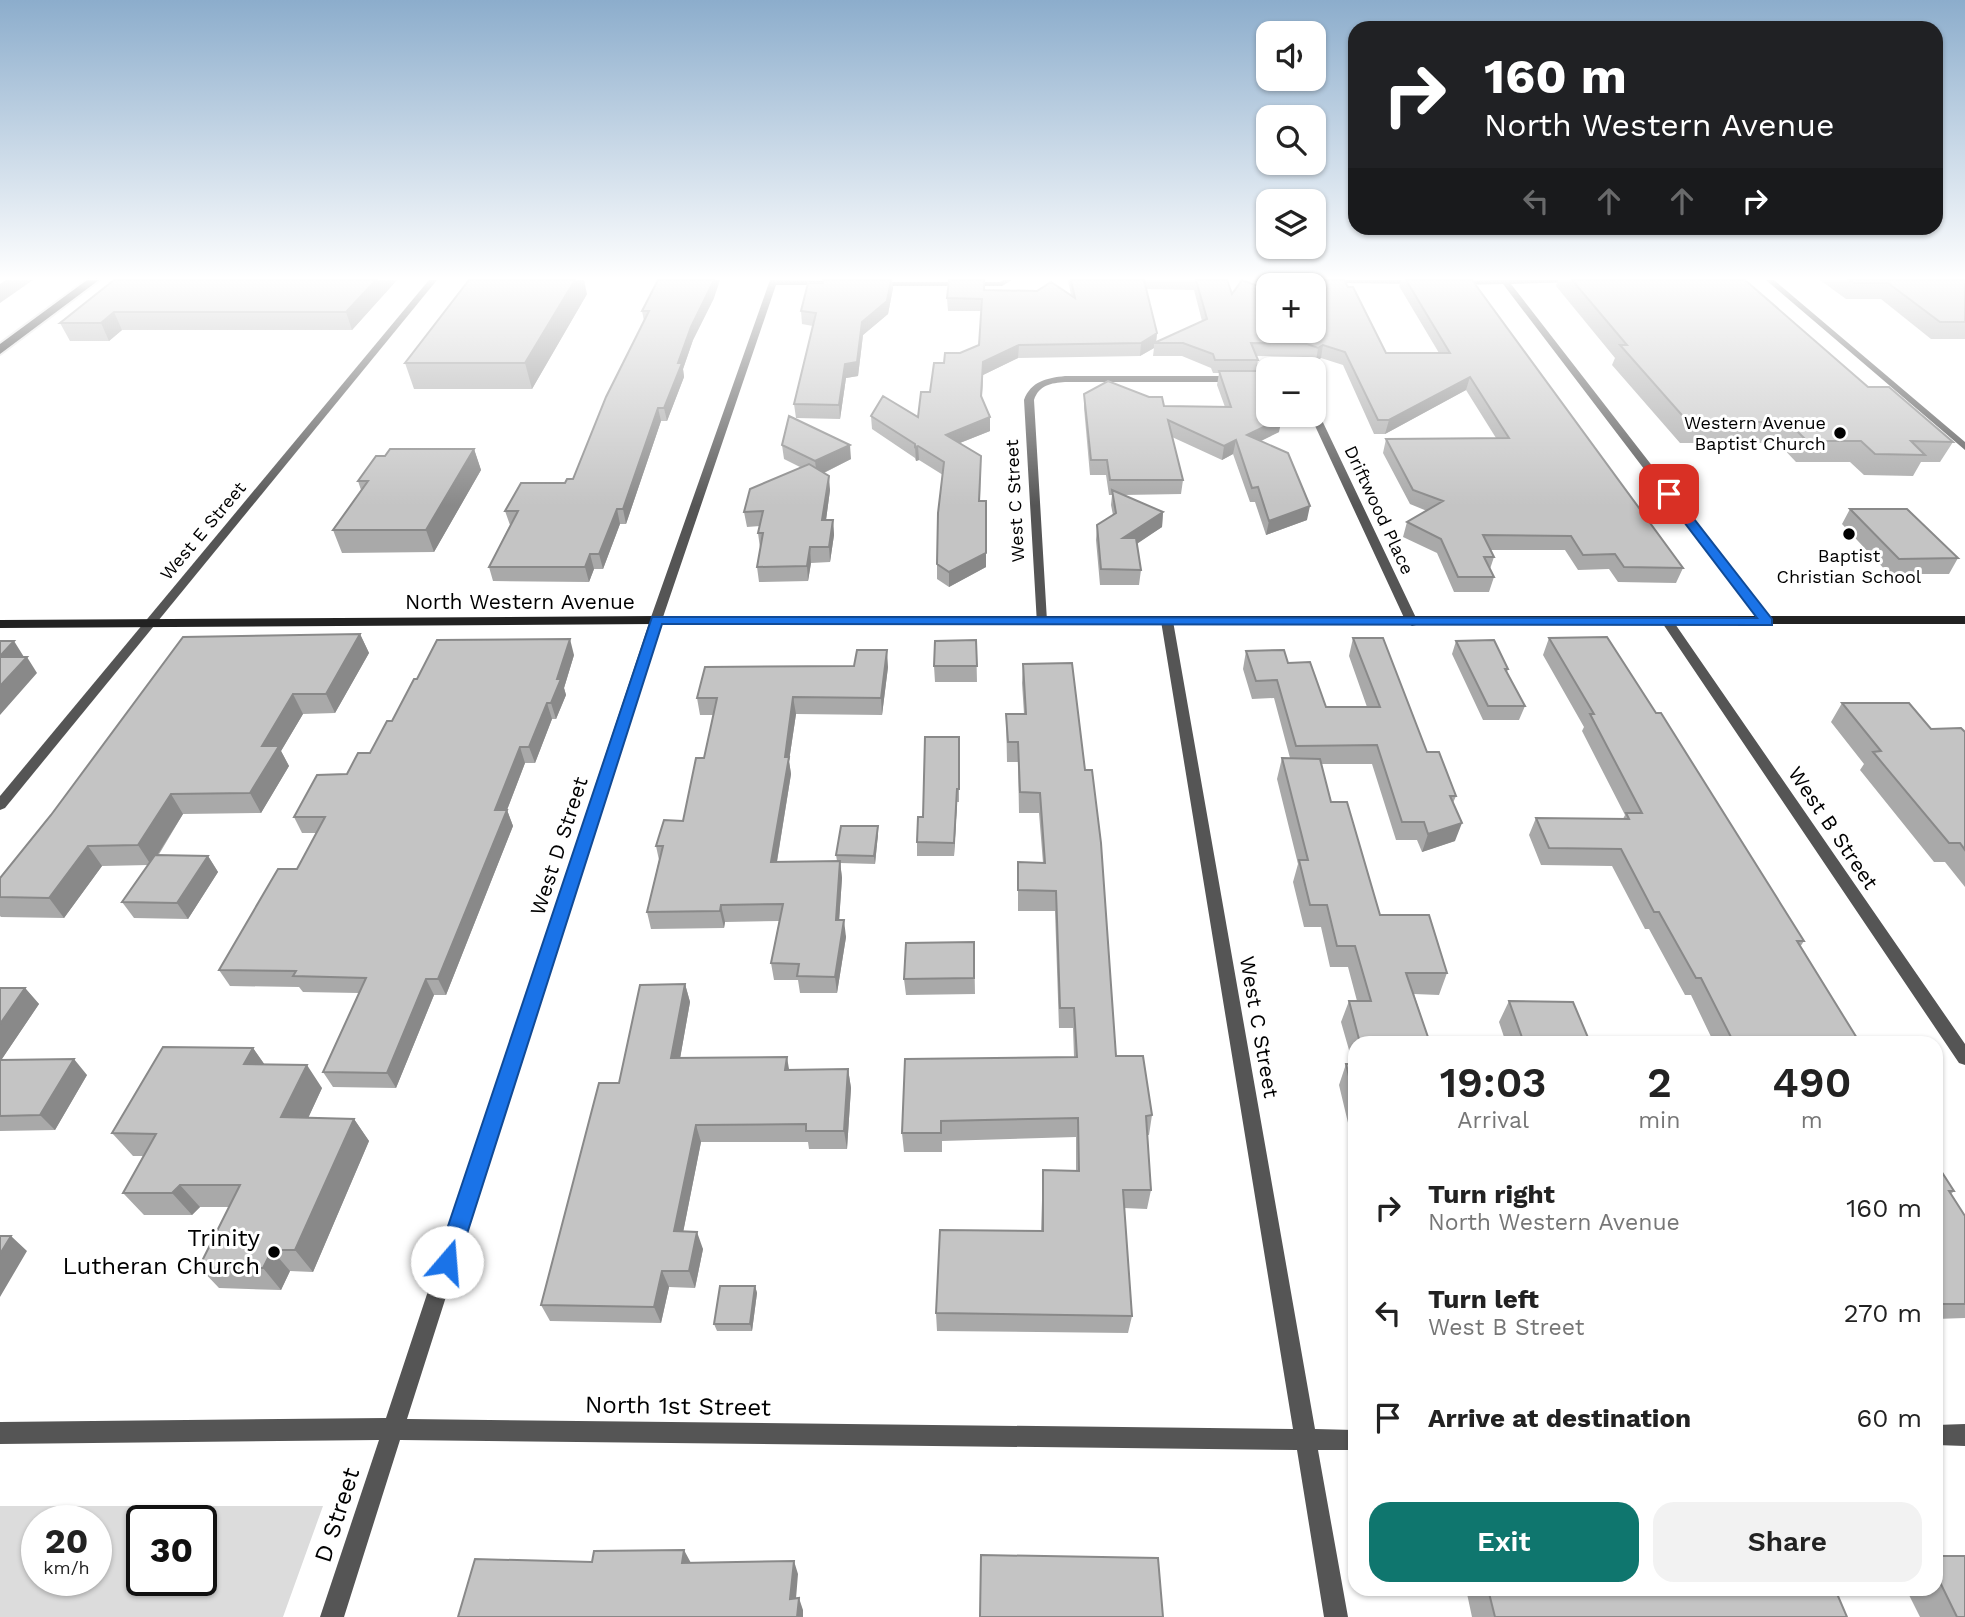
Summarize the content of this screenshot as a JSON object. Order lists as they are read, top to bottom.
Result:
{
  "streets": {
    "main road": ["North Western Avenue"],
    "street": [
      "West C Street",
      "Driftwood Place",
      "West E Street",
      "West B Street",
      "West D Street",
      "North 1st Street",
      "D Street"
    ]
  },
  "crossings": [
    ["West C Street", "North Western Avenue"],
    ["West C Street", "North 1st Street"],
    ["Driftwood Place", "North Western Avenue"],
    ["West E Street", "North Western Avenue"],
    ["North Western Avenue", "West B Street"],
    ["North Western Avenue", "West D Street"],
    ["West D Street", "North 1st Street"],
    ["West D Street", "D Street"],
    ["North 1st Street", "D Street"]
  ],
  "places": ["Western Avenue Baptist Church", "Baptist Christian School", "Trinity Lutheran Church"],
  "page": {
    "map_buttons": ["+", "−"],
    "turn": ["160 m", "North Western Avenue"],
    "eta": [
      "19:03",
      "Arrival",
      "2",
      "min",
      "490",
      "m"
    ],
    "list": [
      {
        "name": "Turn right",
        "note": "North Western Avenue",
        "value": "160 m"
      },
      {
        "name": "Turn left",
        "note": "West B Street",
        "value": "270 m"
      },
      {
        "name": "Arrive at destination",
        "value": "60 m"
      }
    ],
    "buttons": ["Exit", "Share"],
    "speed": "20 km/h",
    "limit": "30"
  }
}
